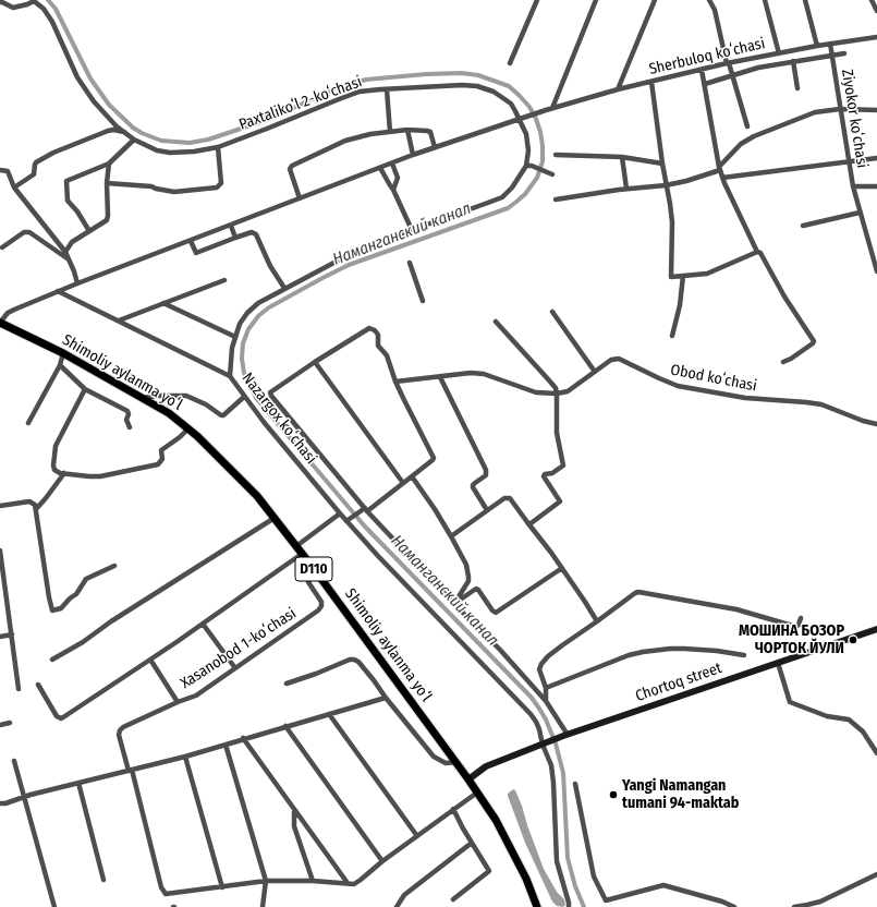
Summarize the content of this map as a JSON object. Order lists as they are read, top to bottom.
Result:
{
  "streets": {
    "main road": ["Shimoliy aylanma yoʻl", "D110", "Chortoq street"],
    "street": [
      "Sherbuloq koʻchasi",
      "Paxtalikoʻl 2-koʻchasi",
      "Ziyokor koʻchasi",
      "Obod koʻchasi",
      "Nazargox koʻchasi",
      "Xasanobod 1-koʻchasi"
    ]
  },
  "crossings": [
    ["Sherbuloq koʻchasi", "Paxtalikoʻl 2-koʻchasi"],
    ["Sherbuloq koʻchasi", "Ziyokor koʻchasi"],
    ["Sherbuloq koʻchasi", "Shimoliy aylanma yoʻl"],
    ["Sherbuloq koʻchasi", "Nazargox koʻchasi"],
    ["Paxtalikoʻl 2-koʻchasi", "Nazargox koʻchasi"],
    ["Shimoliy aylanma yoʻl", "Xasanobod 1-koʻchasi"],
    ["Shimoliy aylanma yoʻl", "Chortoq street"],
    ["Nazargox koʻchasi", "Chortoq street"]
  ],
  "water": ["Наманганский канал"],
  "places": ["МОШИНА БОЗОР ЧОРТОК ЙУЛИ", "Yangi Namangan tumani 94-maktab"]
}
